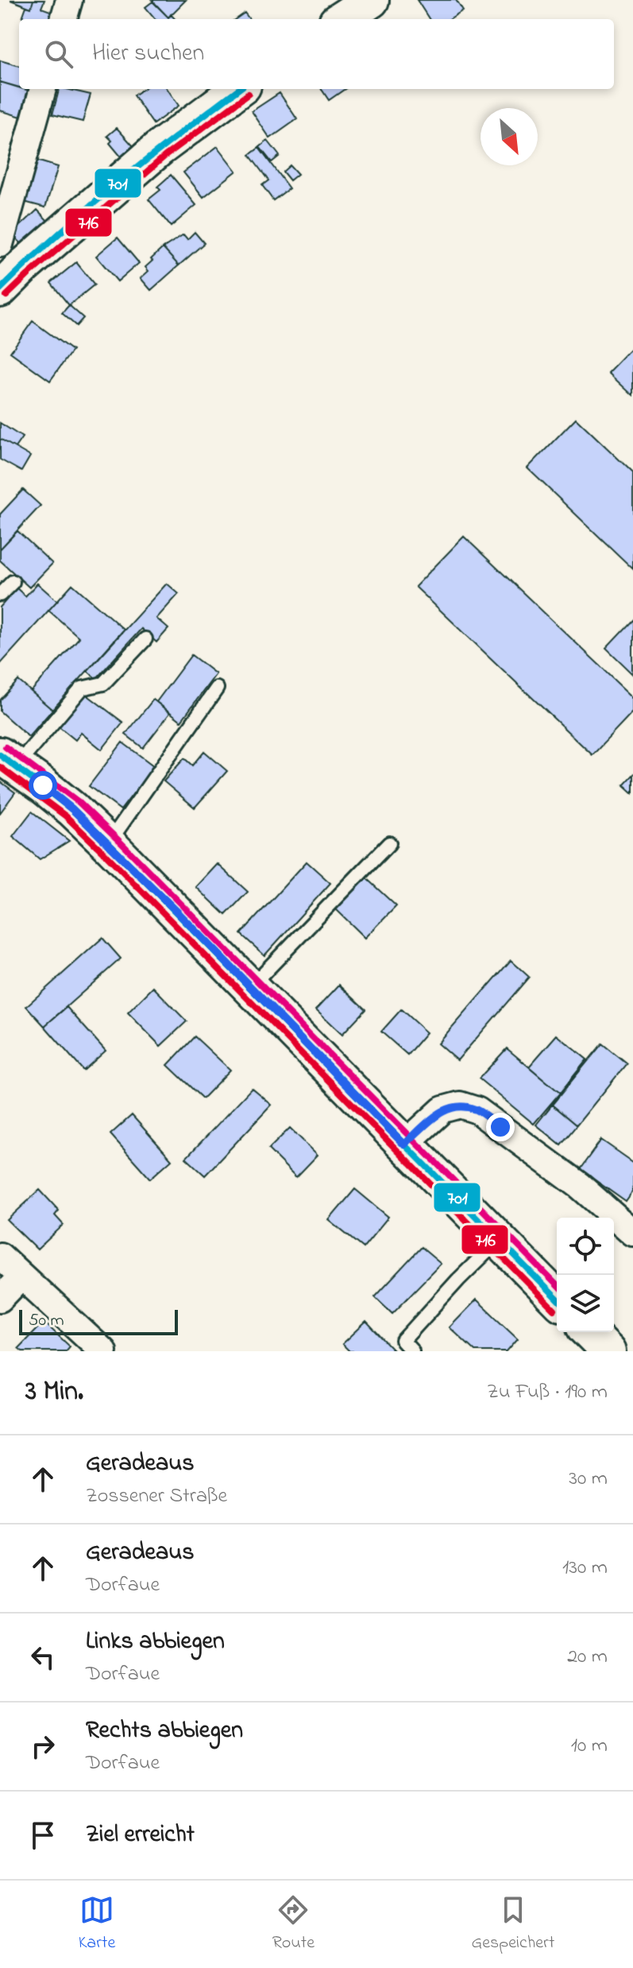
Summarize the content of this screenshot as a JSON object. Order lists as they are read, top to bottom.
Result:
{
  "lines": ["transit line 701", "transit line 716"],
  "scale_bar": "50 m",
  "north": "bottom right",
  "page": {
    "search": "Hier suchen",
    "scale": "50 m",
    "heading": ["3 Min.", "Zu Fuß · 190 m"],
    "list": [
      ["Geradeaus", "Zossener Straße", "30 m"],
      ["Geradeaus", "Dorfaue", "130 m"],
      ["Links abbiegen", "Dorfaue", "20 m"],
      ["Rechts abbiegen", "Dorfaue", "10 m"],
      "Ziel erreicht"
    ],
    "nav": ["Karte", "Route", "Gespeichert"]
  }
}
